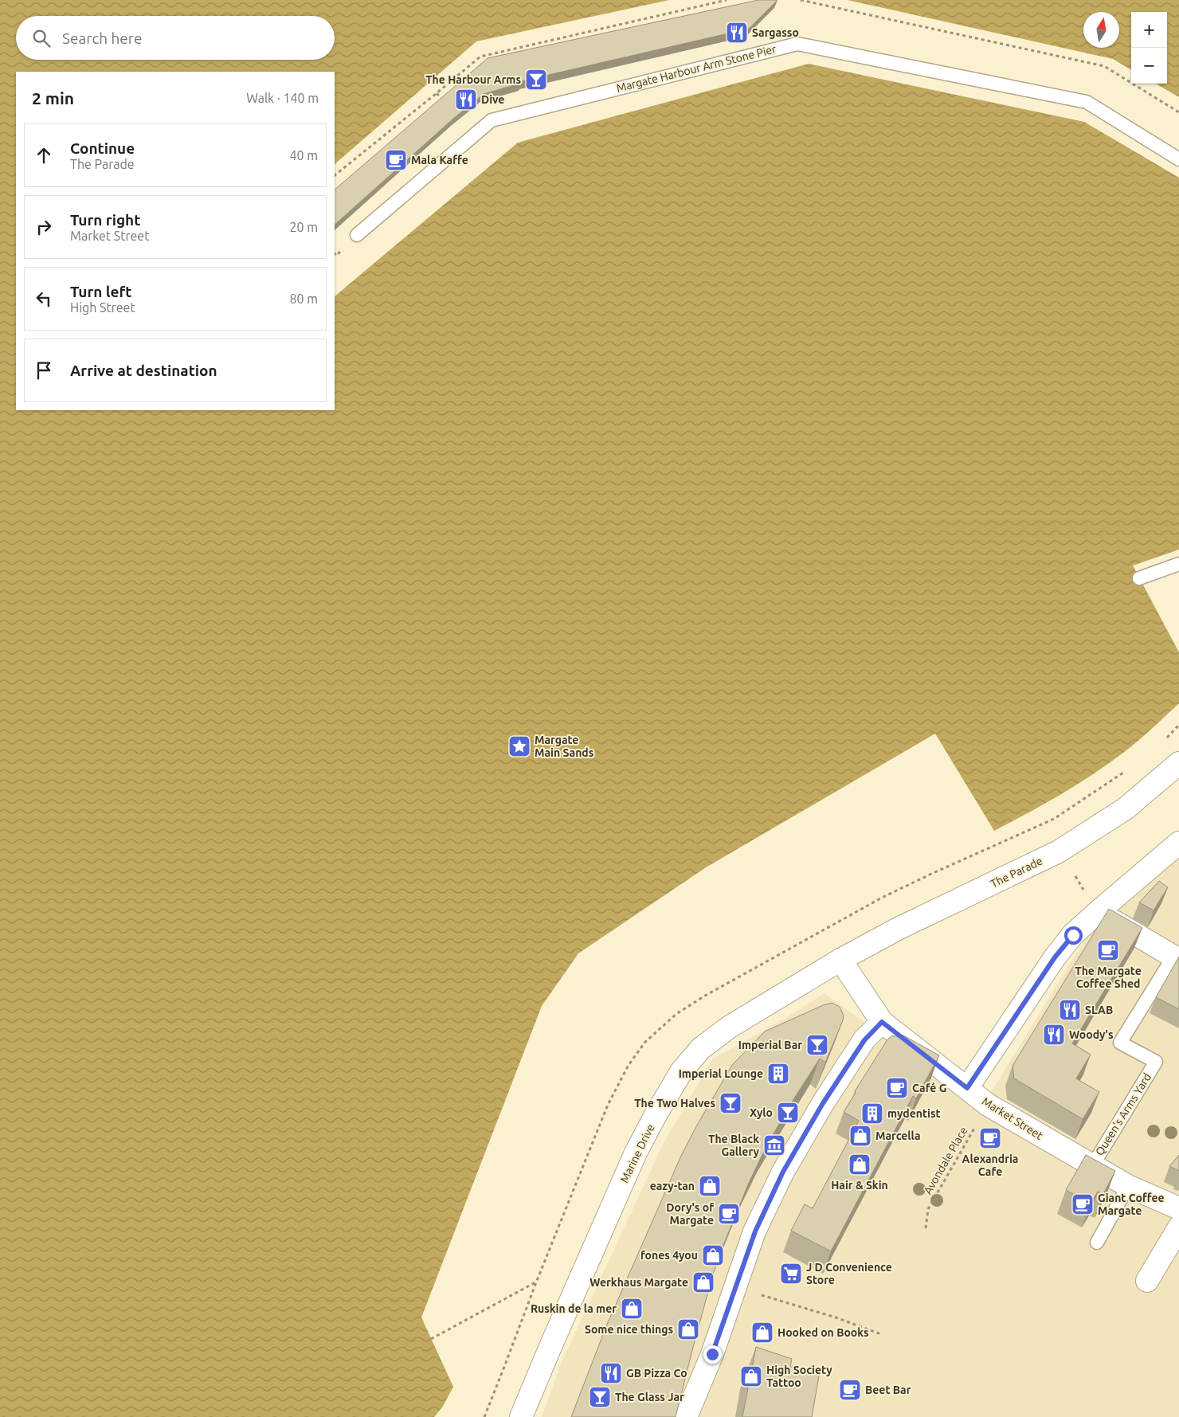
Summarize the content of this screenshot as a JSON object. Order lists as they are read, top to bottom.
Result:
{
  "streets": {
    "street": ["The Parade", "Market Street", "Marine Drive"],
    "lane": ["Margate Harbour Arm Stone Pier", "Queen's Arms Yard"],
    "path": ["Avondale Place"]
  },
  "crossings": [
    ["The Parade", "Market Street"],
    ["The Parade", "Marine Drive"],
    ["Queen's Arms Yard", "Market Street"],
    ["Market Street", "Marine Drive"],
    ["Market Street", "Avondale Place"]
  ],
  "places": {
    "restaurant": [
      "Sargasso",
      "Dive",
      "SLAB",
      "Woody's",
      "GB Pizza Co"
    ],
    "bar": [
      "The Harbour Arms",
      "Imperial Bar",
      "The Two Halves",
      "Xylo",
      "The Glass Jar"
    ],
    "cafe": [
      "Mala Kaffe",
      "The Margate Coffee Shed",
      "Café G",
      "Alexandria Cafe",
      "Giant Coffee Margate",
      "Dory's of Margate",
      "Beet Bar"
    ],
    "place": ["Margate Main Sands"],
    "building": ["Imperial Lounge", "mydentist"],
    "shop": [
      "Marcella",
      "Hair & Skin",
      "eazy-tan",
      "fones 4you",
      "Werkhaus Margate",
      "Ruskin de la mer",
      "Some nice things",
      "Hooked on Books",
      "High Society Tattoo"
    ],
    "museum": ["The Black Gallery"],
    "supermarket": ["J D Convenience Store"]
  },
  "north": "top",
  "page": {
    "map_buttons": ["+", "−"],
    "search": "Search here",
    "heading": ["2 min", "Walk · 140 m"],
    "list": [
      ["Continue", "The Parade", "40 m"],
      ["Turn right", "Market Street", "20 m"],
      ["Turn left", "High Street", "80 m"],
      "Arrive at destination"
    ]
  }
}
